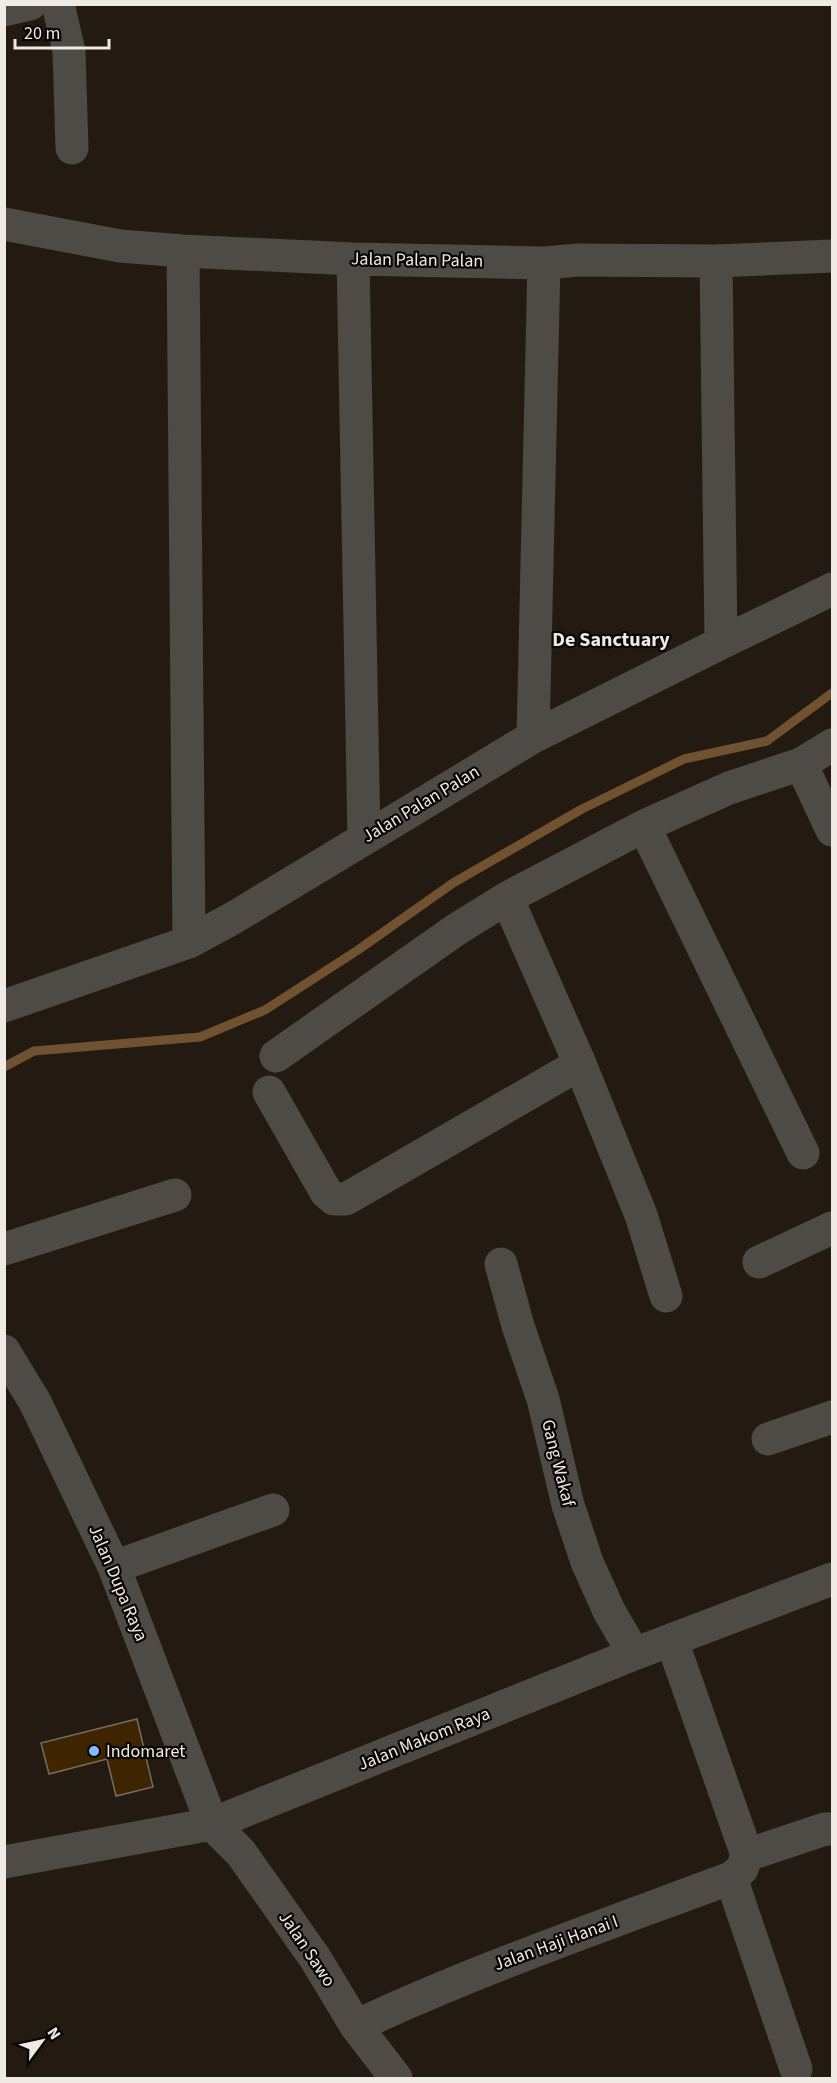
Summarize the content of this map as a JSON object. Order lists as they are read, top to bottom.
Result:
{
  "streets": {
    "street": [
      "Jalan Palan Palan",
      "Gang Wakaf",
      "Jalan Dupa Raya",
      "Jalan Makom Raya",
      "Jalan Haji Hanai I",
      "Jalan Sawo"
    ]
  },
  "crossings": [
    ["Gang Wakaf", "Jalan Makom Raya"],
    ["Jalan Dupa Raya", "Jalan Makom Raya"],
    ["Jalan Dupa Raya", "Jalan Sawo"],
    ["Jalan Makom Raya", "Jalan Sawo"],
    ["Jalan Haji Hanai I", "Jalan Sawo"]
  ],
  "districts": ["De Sanctuary"],
  "places": ["Indomaret"],
  "scale_bar": "20 m",
  "north": "top right"
}
